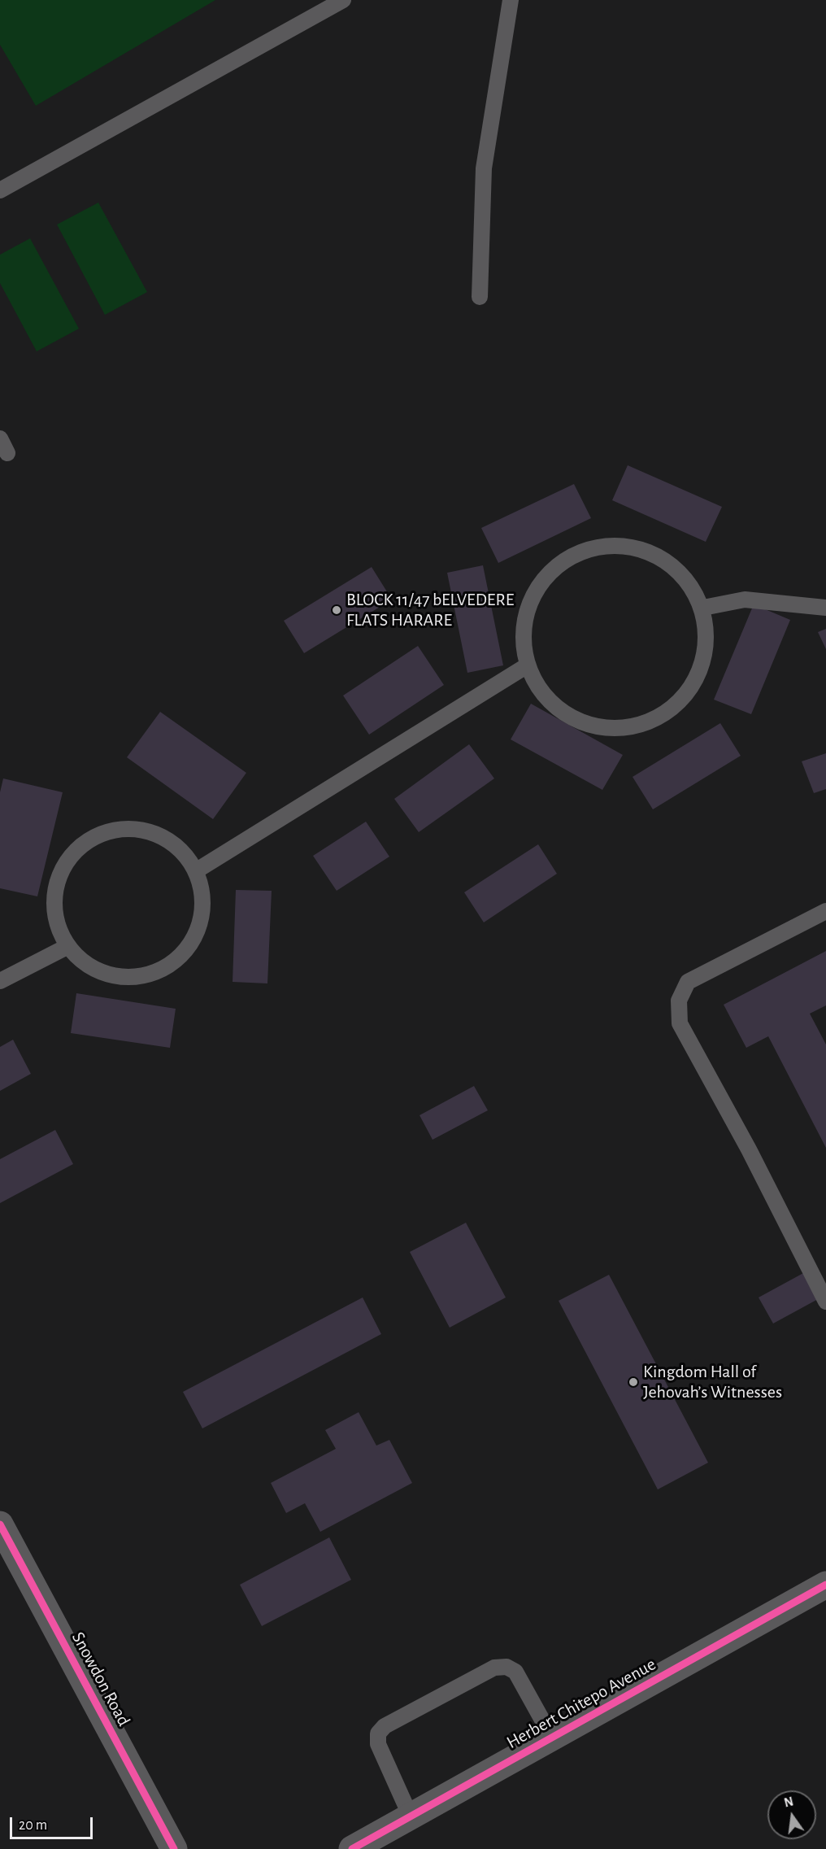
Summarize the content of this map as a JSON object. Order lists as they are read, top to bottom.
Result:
{
  "streets": {
    "street": ["Snowdon Road", "Herbert Chitepo Avenue"]
  },
  "places": ["BLOCK 11/47 bELVEDERE FLATS HARARE", "Kingdom Hall of Jehovah’s Witnesses"],
  "scale_bar": "20 m",
  "north": "top"
}
